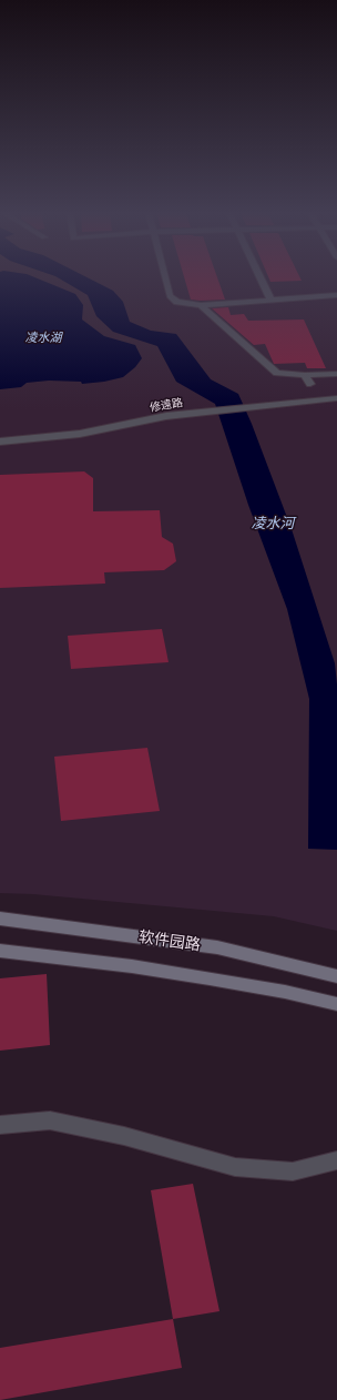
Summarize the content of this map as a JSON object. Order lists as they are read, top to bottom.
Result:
{
  "streets": {
    "main road": ["软件园路"],
    "street": ["修遠路"]
  },
  "water": ["凌水湖", "凌水河"]
}
